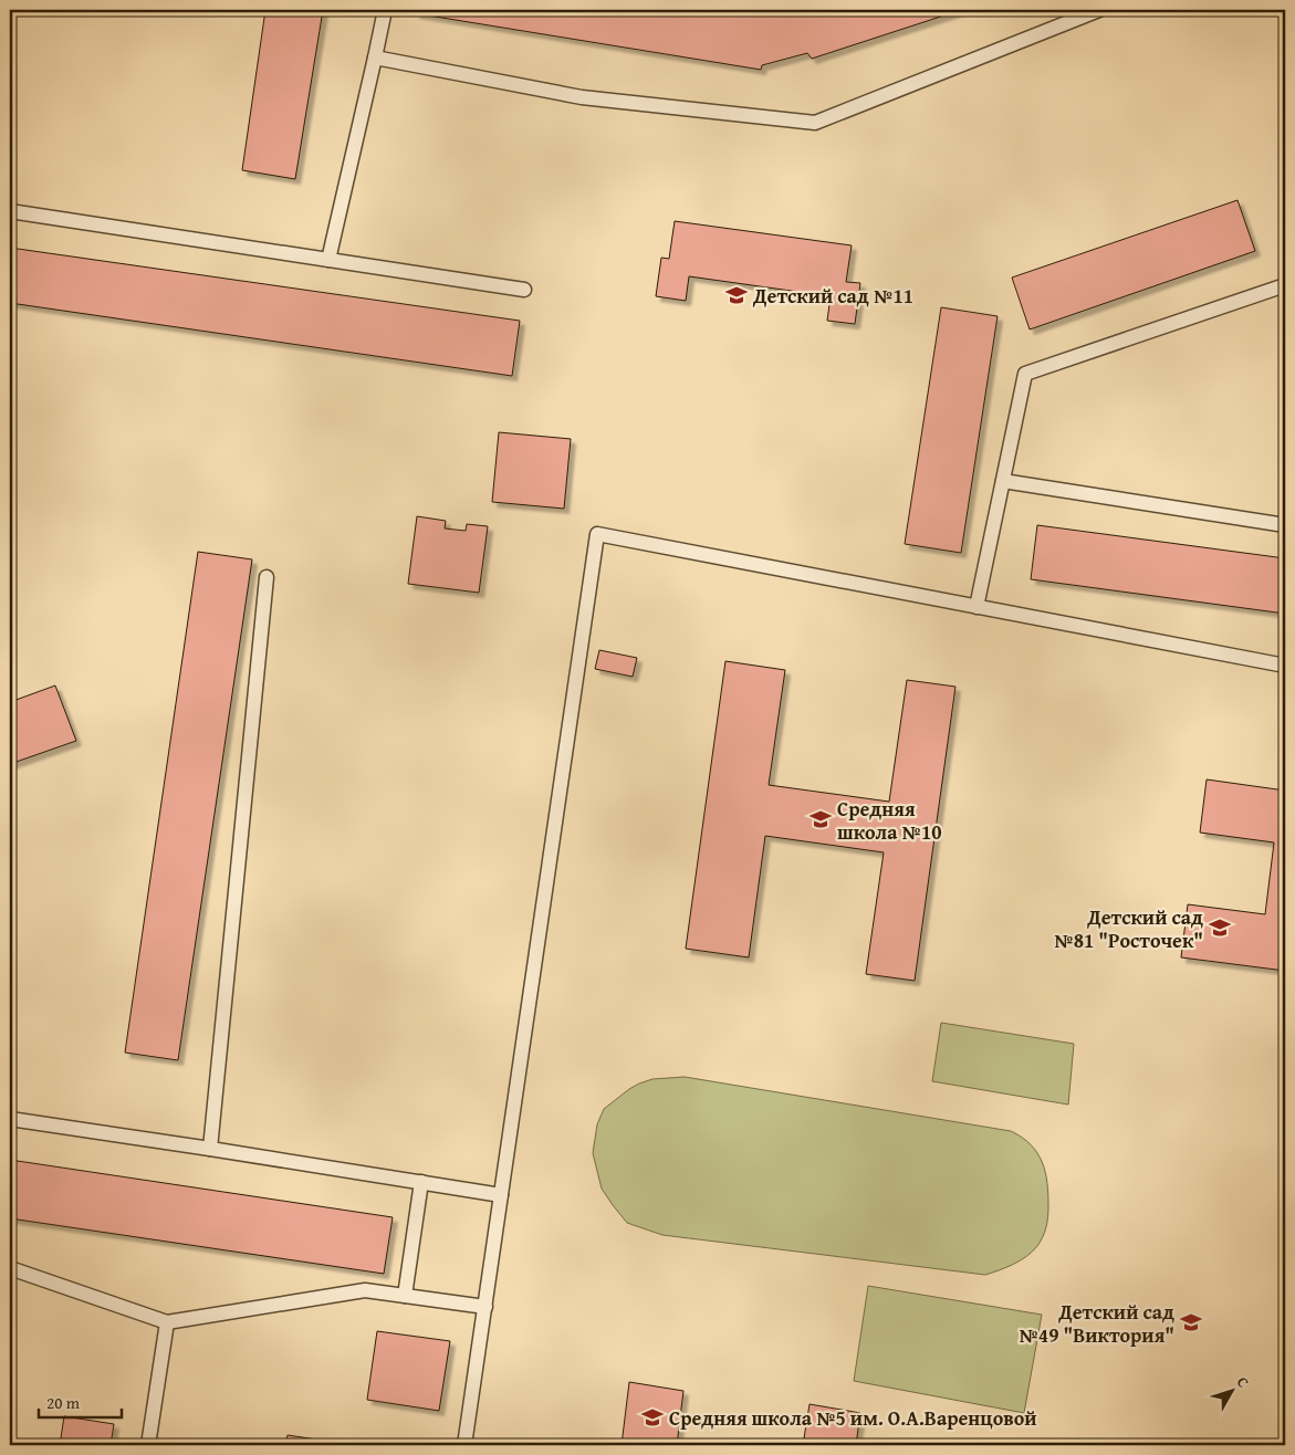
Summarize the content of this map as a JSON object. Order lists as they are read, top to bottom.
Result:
{
  "places": {
    "school or university": [
      "Детский сад №11",
      "Средняя школа №10",
      "Детский сад №81 \"Росточек\"",
      "Детский сад №49 \"Виктория\"",
      "Средняя школа №5 им. О.А.Варенцовой"
    ]
  },
  "scale_bar": "20 m",
  "north": "top right"
}
